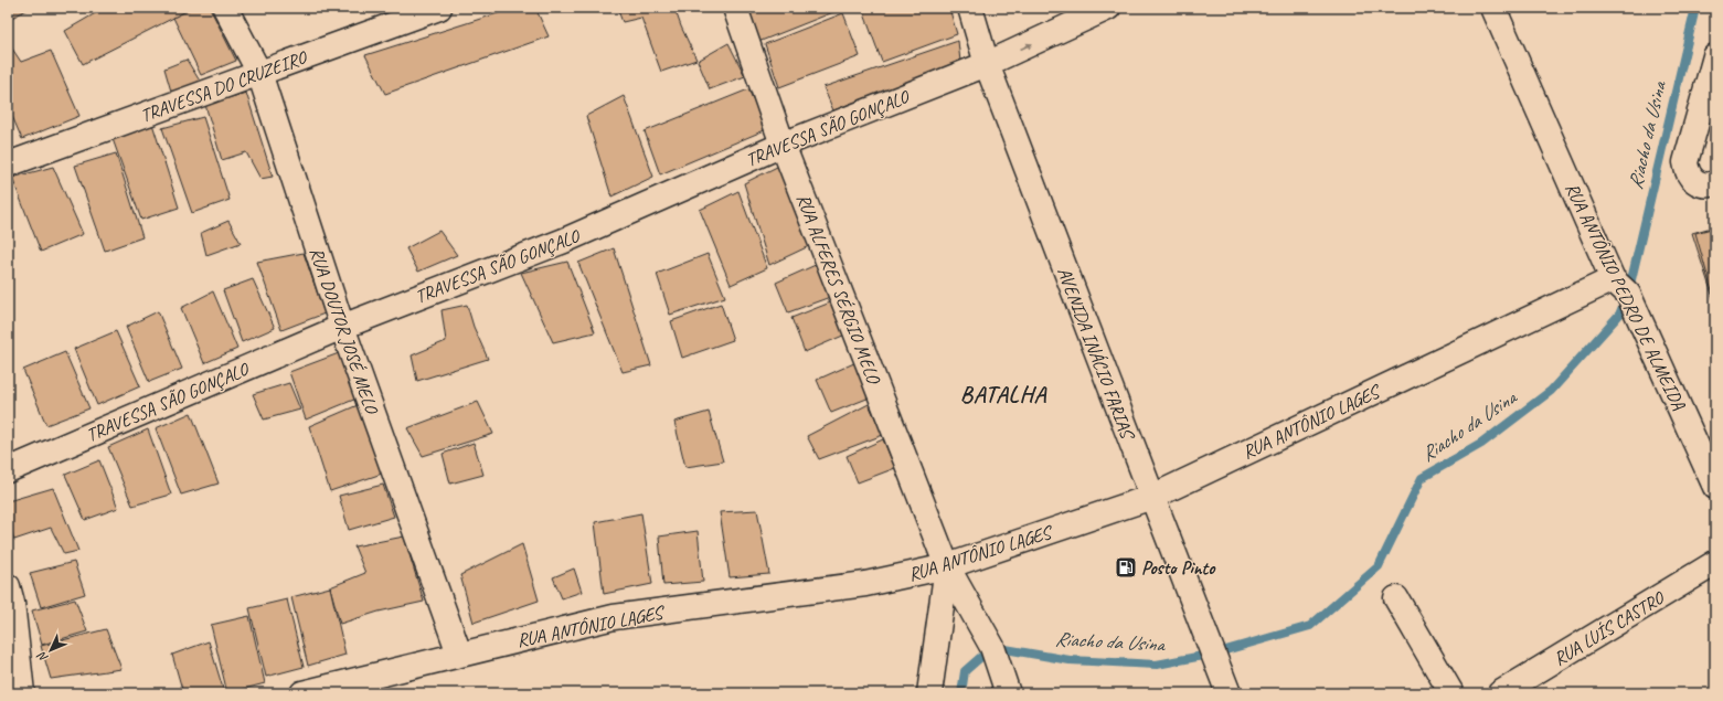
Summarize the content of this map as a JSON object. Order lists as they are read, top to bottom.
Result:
{
  "streets": {
    "street": [
      "TRAVESSA DO CRUZEIRO",
      "TRAVESSA SÃO GONÇALO",
      "RUA ALFERES SÉRGIO MELO",
      "RUA ANTÔNIO PEDRO DE ALMEIDA",
      "RUA DOUTOR JOSÉ MELO",
      "AVENIDA INÁCIO FARIAS",
      "RUA ANTÔNIO LAGES",
      "RUA LUÍS CASTRO"
    ]
  },
  "crossings": [
    ["TRAVESSA DO CRUZEIRO", "RUA DOUTOR JOSÉ MELO"],
    ["TRAVESSA SÃO GONÇALO", "RUA ALFERES SÉRGIO MELO"],
    ["TRAVESSA SÃO GONÇALO", "RUA DOUTOR JOSÉ MELO"],
    ["TRAVESSA SÃO GONÇALO", "AVENIDA INÁCIO FARIAS"],
    ["RUA ALFERES SÉRGIO MELO", "RUA ANTÔNIO LAGES"],
    ["RUA ANTÔNIO PEDRO DE ALMEIDA", "RUA ANTÔNIO LAGES"],
    ["RUA DOUTOR JOSÉ MELO", "RUA ANTÔNIO LAGES"],
    ["AVENIDA INÁCIO FARIAS", "RUA ANTÔNIO LAGES"]
  ],
  "districts": ["BATALHA"],
  "water": ["Riacho da Usina"],
  "places": {
    "fuel station": ["Posto Pinto"]
  },
  "north": "bottom left"
}
